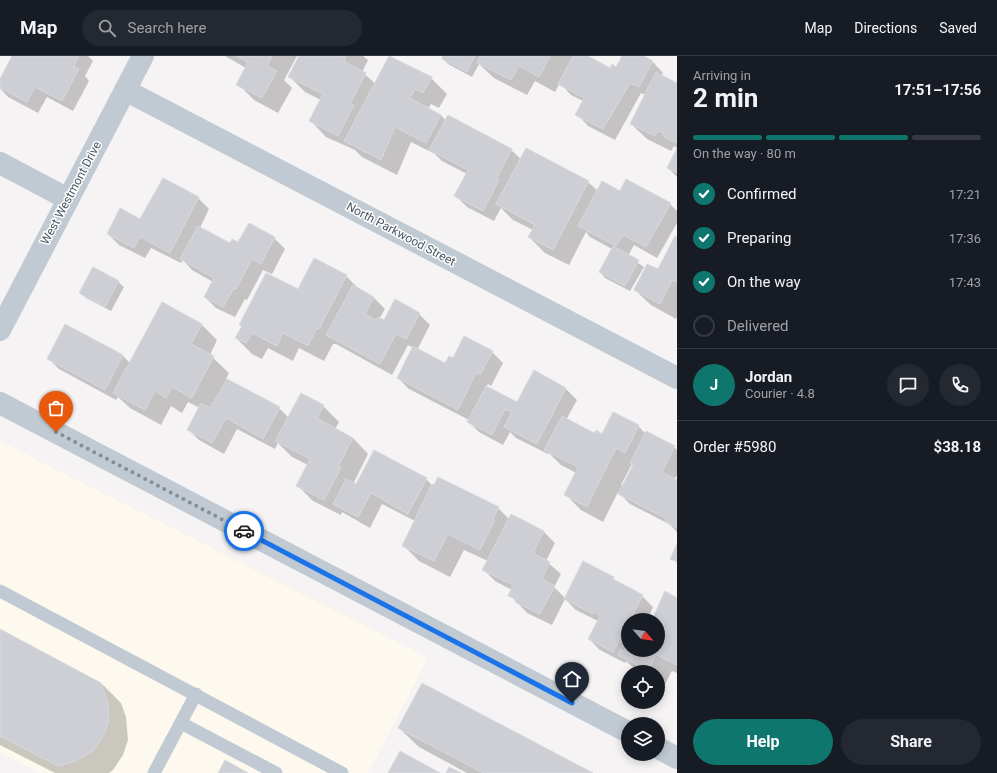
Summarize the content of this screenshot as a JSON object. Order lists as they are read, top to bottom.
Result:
{
  "streets": {
    "street": ["West Westmont Drive", "North Parkwood Street"]
  },
  "crossings": [
    ["West Westmont Drive", "North Parkwood Street"]
  ],
  "north": "bottom right",
  "page": {
    "header": "Map",
    "search": "Search here",
    "nav": ["Map", "Directions", "Saved"],
    "heading": ["2 min", "Arriving in", "17:51–17:56"],
    "panel": [
      "Jordan",
      "Courier · 4.8",
      "Order #5980",
      "$38.18"
    ],
    "bar": "On the way · 80 m",
    "list": [
      ["Confirmed", "17:21"],
      ["Preparing", "17:36"],
      ["On the way", "17:43"],
      "Delivered"
    ],
    "round": "J",
    "buttons": ["Help", "Share"]
  }
}
